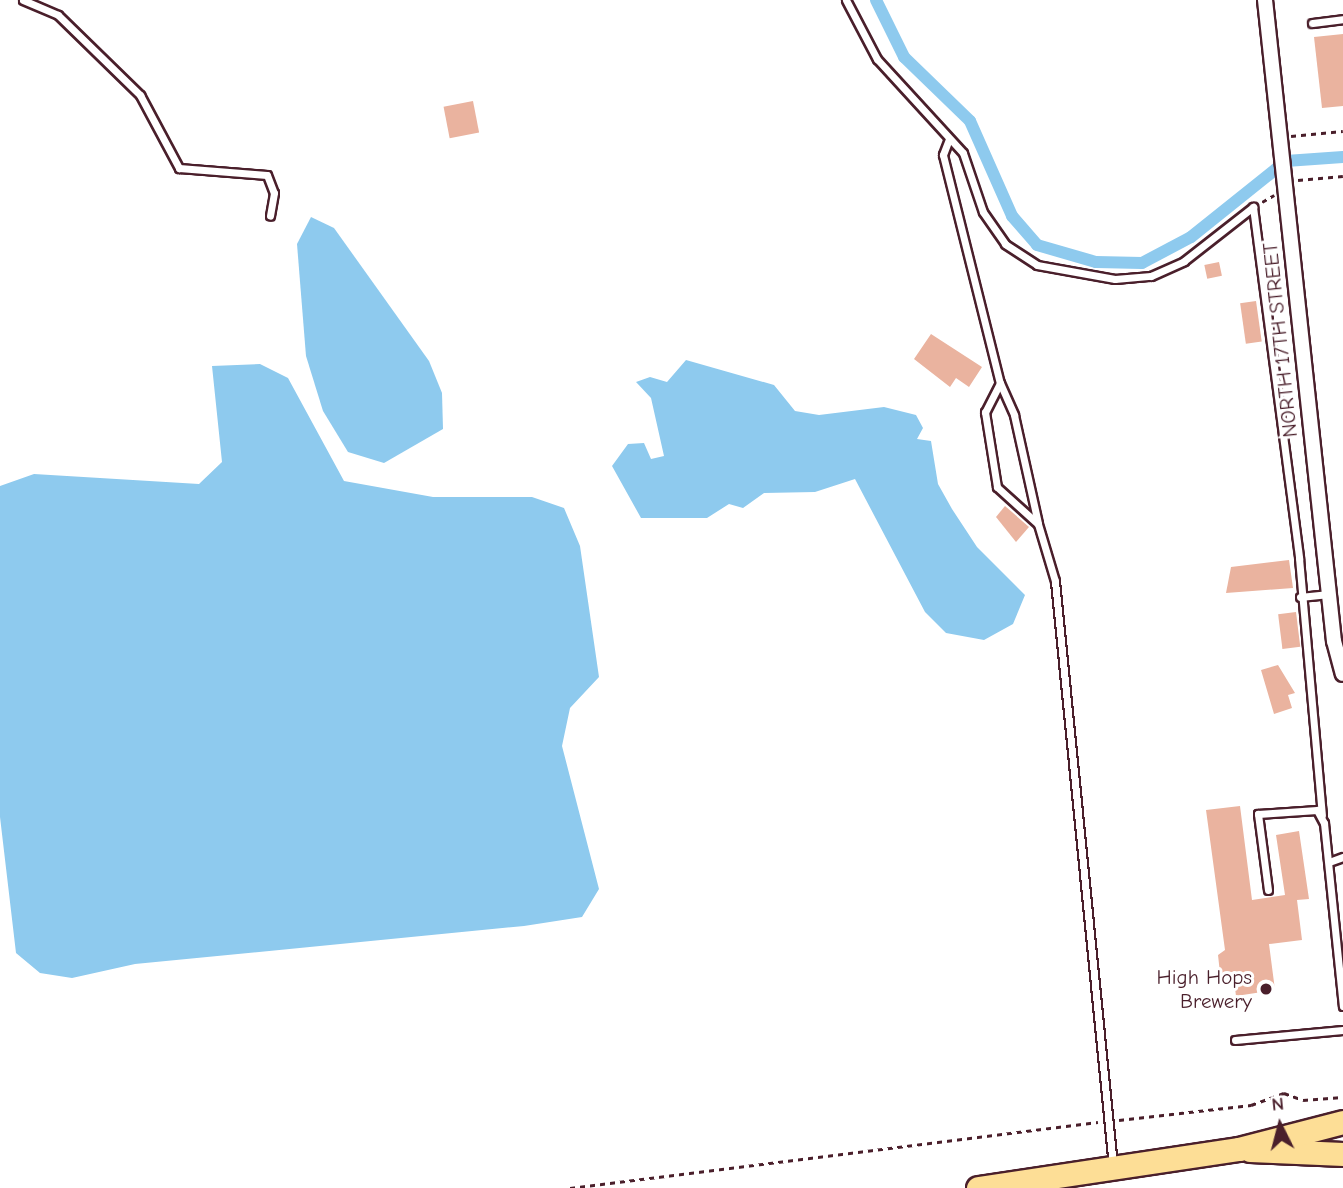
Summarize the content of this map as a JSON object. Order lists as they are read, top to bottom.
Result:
{
  "streets": {
    "street": ["NORTH 17TH STREET"]
  },
  "places": ["High Hops Brewery"],
  "north": "top"
}
